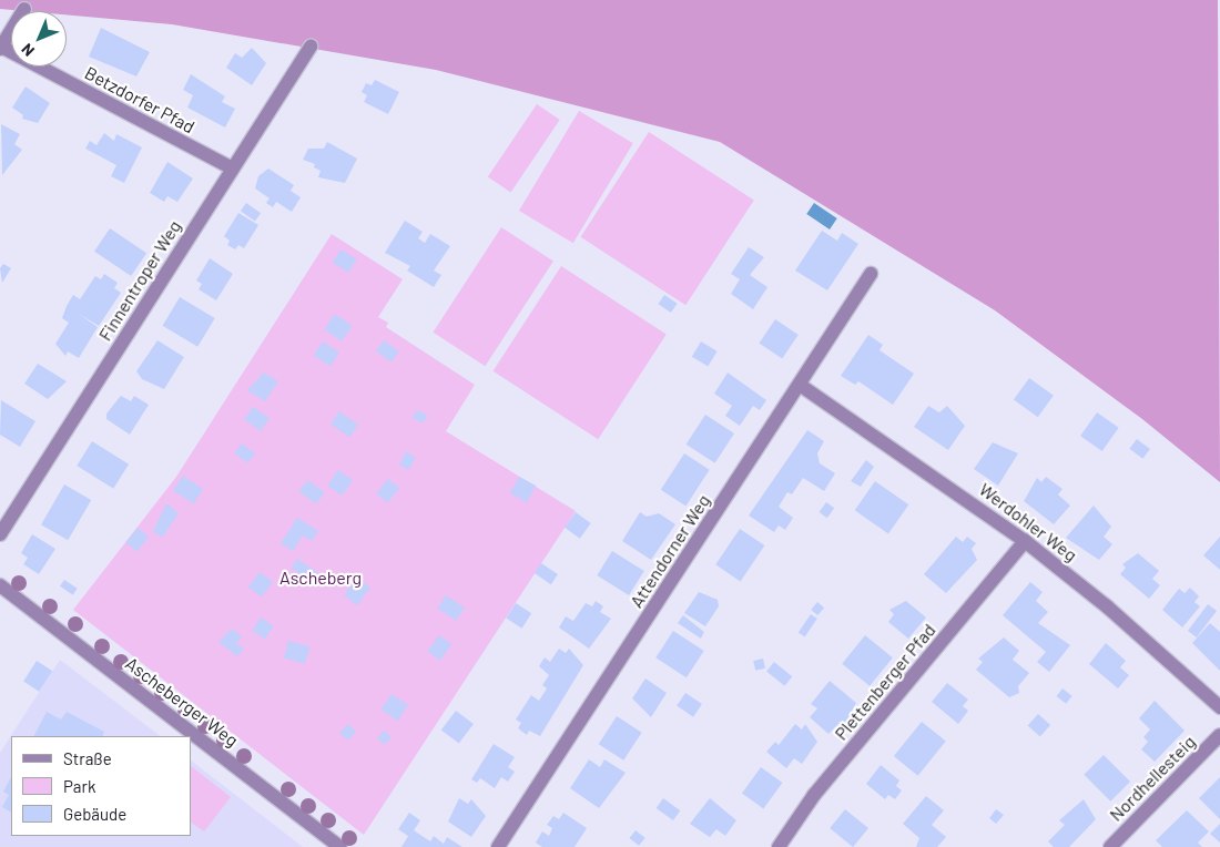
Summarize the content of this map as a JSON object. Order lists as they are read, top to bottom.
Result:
{
  "streets": {
    "street": [
      "Betzdorfer Pfad",
      "Finnentroper Weg",
      "Werdohler Weg",
      "Attendorner Weg",
      "Plettenberger Pfad",
      "Ascheberger Weg",
      "Nordhellesteig"
    ]
  },
  "crossings": [
    ["Betzdorfer Pfad", "Finnentroper Weg"],
    ["Werdohler Weg", "Attendorner Weg"],
    ["Werdohler Weg", "Plettenberger Pfad"]
  ],
  "parks": ["Ascheberg"],
  "legend": ["Straße", "Park", "Gebäude"],
  "north": "bottom left"
}
